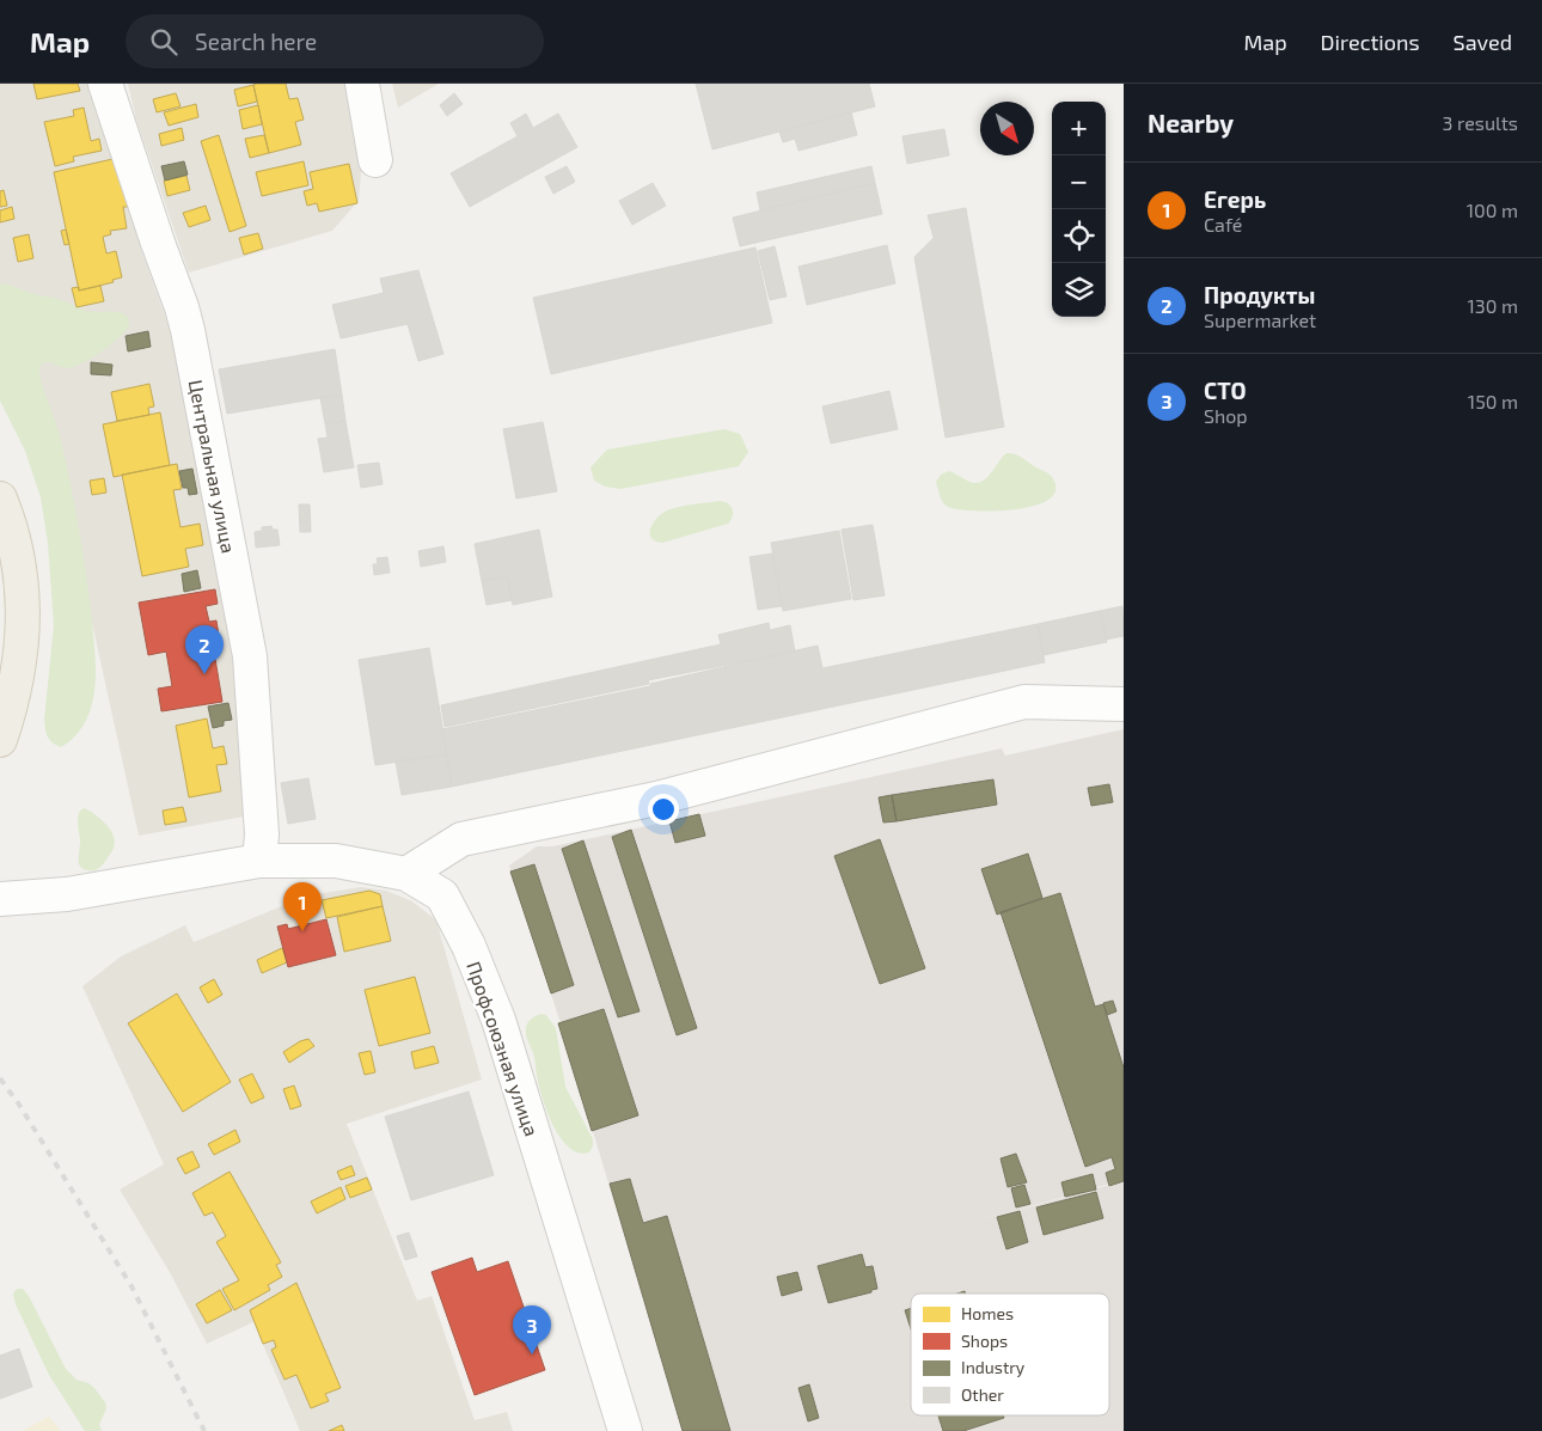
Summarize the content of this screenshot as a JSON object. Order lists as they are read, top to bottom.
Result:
{
  "streets": {
    "street": ["Центральная улица", "Профсоюзная улица"]
  },
  "crossings": [
    ["Центральная улица", "Профсоюзная улица"]
  ],
  "legend": [
    "Homes",
    "Shops",
    "Industry",
    "Other"
  ],
  "north": "bottom right",
  "page": {
    "header": "Map",
    "search": "Search here",
    "nav": ["Map", "Directions", "Saved"],
    "heading": ["Nearby", "3 results"],
    "map_buttons": ["+", "−"],
    "list": [
      {
        "mark": "1",
        "name": "Егерь",
        "note": "Café",
        "value": "100 m"
      },
      {
        "mark": "2",
        "name": "Продукты",
        "note": "Supermarket",
        "value": "130 m"
      },
      {
        "mark": "3",
        "name": "СТО",
        "note": "Shop",
        "value": "150 m"
      }
    ],
    "pins": ["2", "1", "3"]
  }
}
